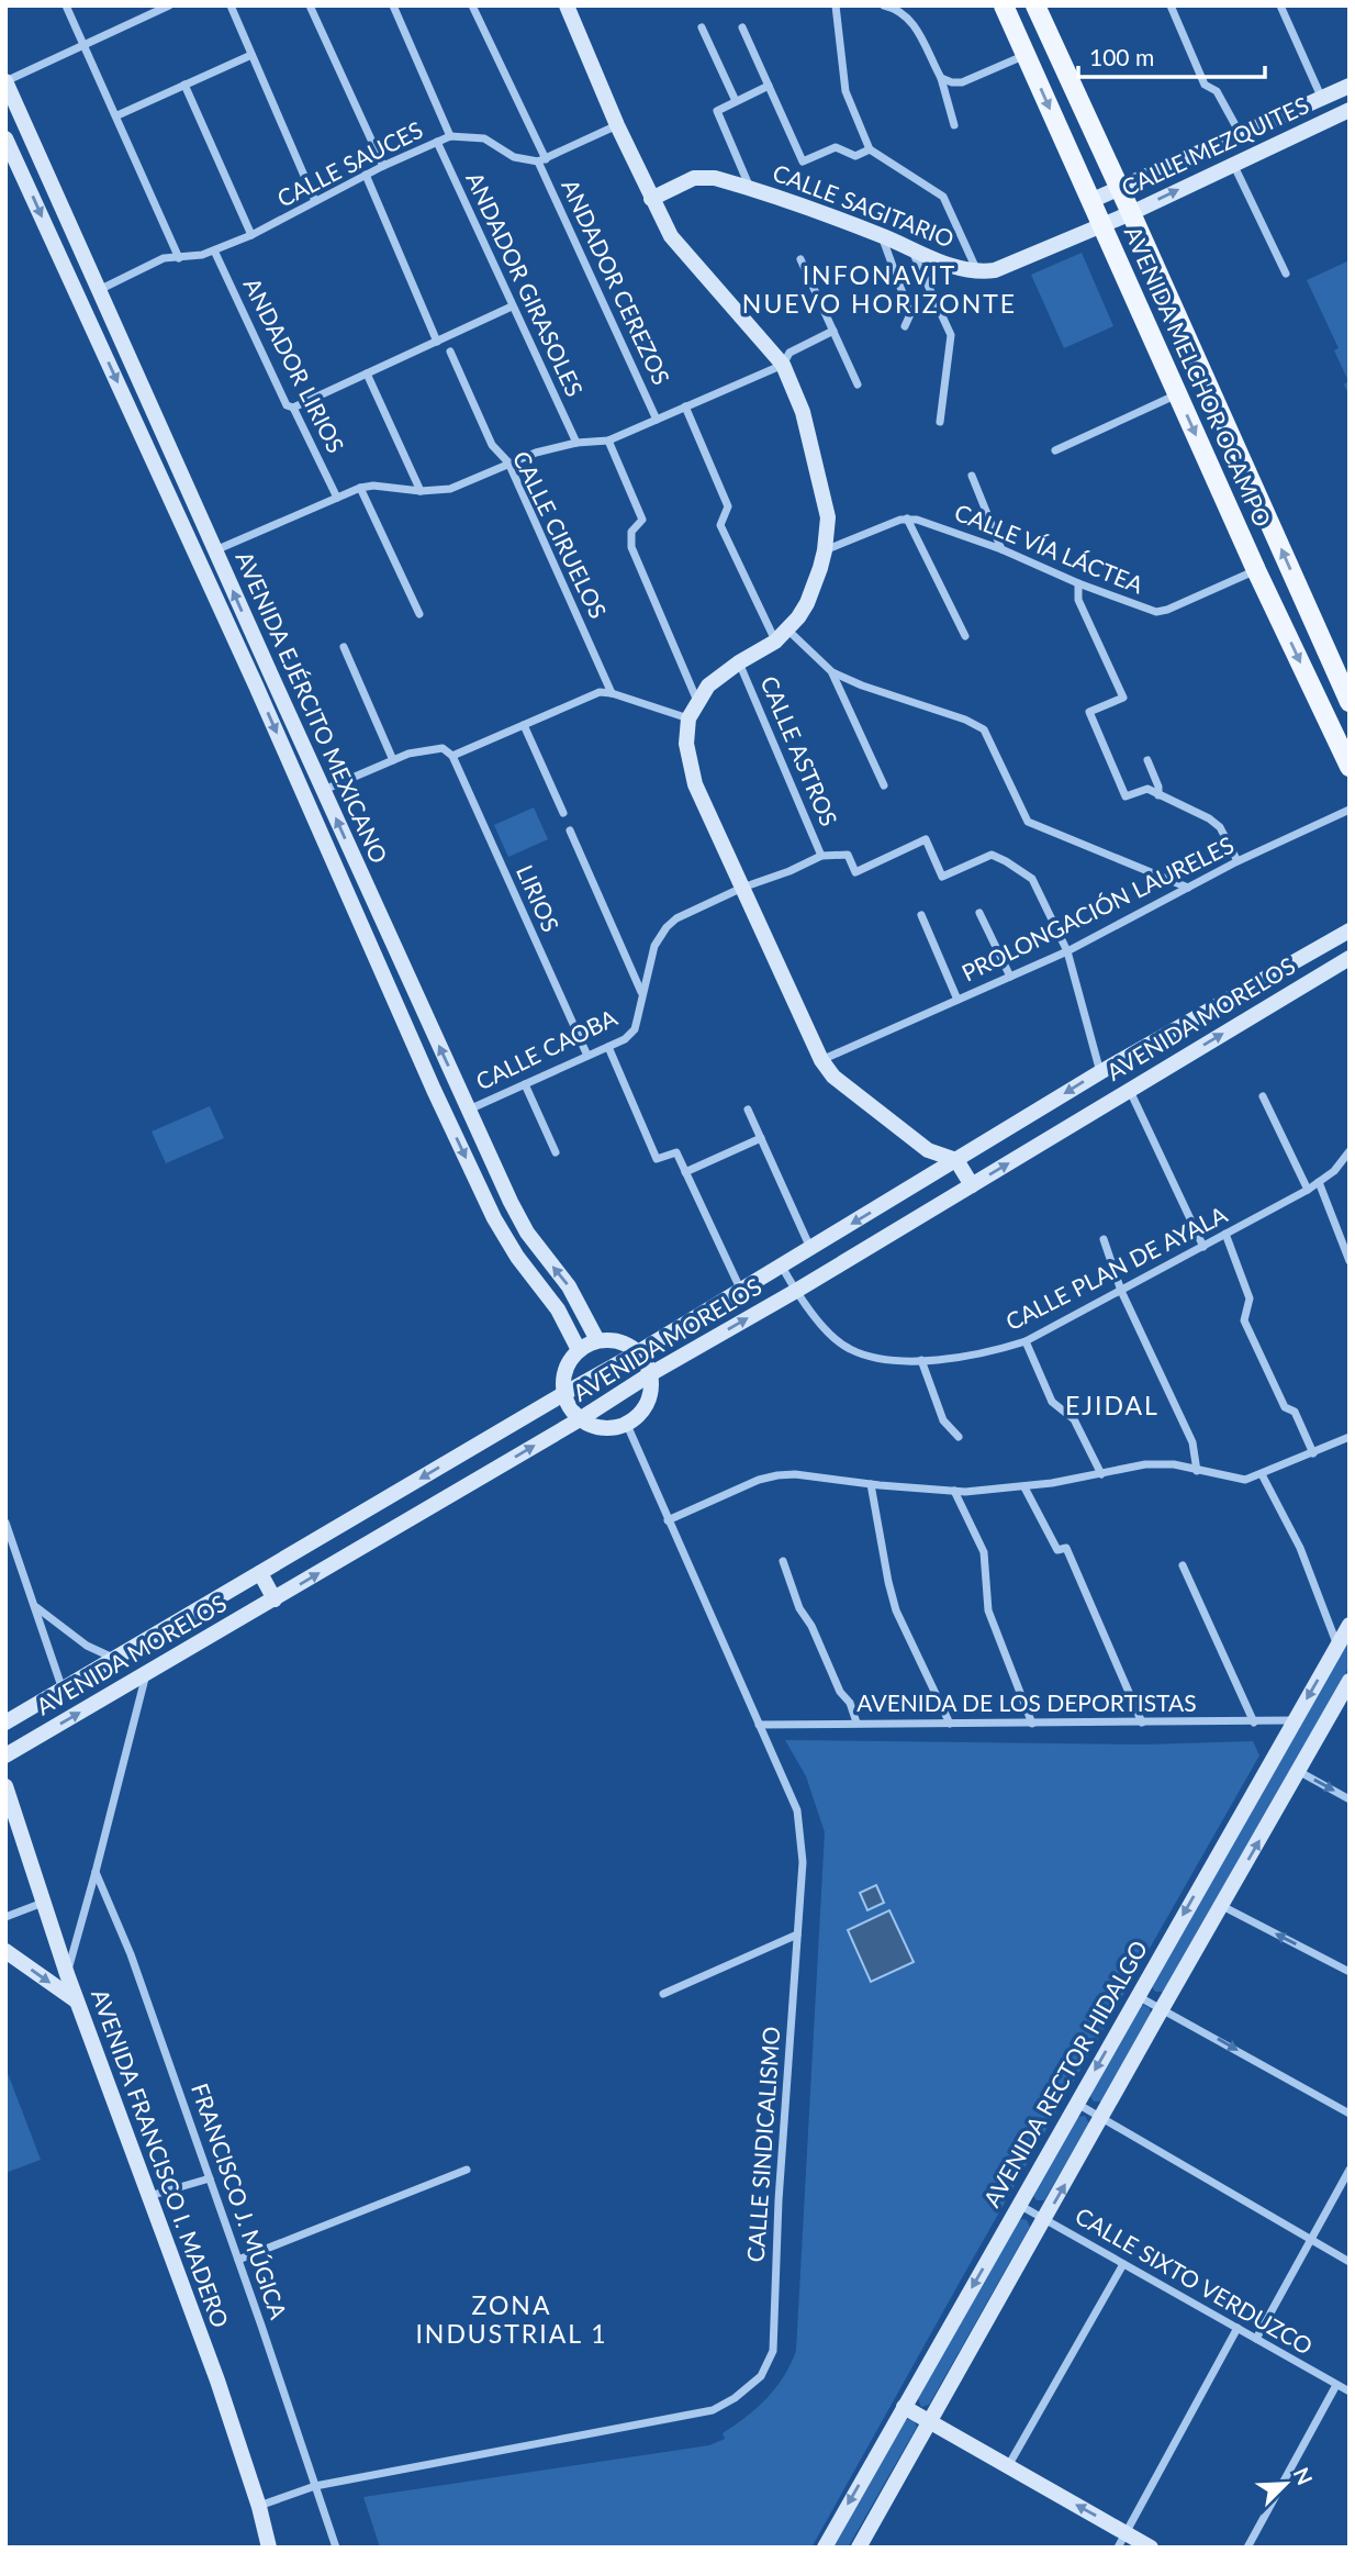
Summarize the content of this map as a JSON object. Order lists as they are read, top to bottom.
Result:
{
  "streets": {
    "main road": ["AVENIDA MELCHOR OCAMPO"],
    "street": [
      "CALLE MEZQUITES",
      "CALLE SAUCES",
      "CALLE SAGITARIO",
      "ANDADOR CEREZOS",
      "ANDADOR GIRASOLES",
      "ANDADOR LIRIOS",
      "CALLE CIRUELOS",
      "CALLE VÍA LÁCTEA",
      "AVENIDA EJÉRCITO MEXICANO",
      "CALLE ASTROS",
      "LIRIOS",
      "PROLONGACIÓN LAURELES",
      "AVENIDA MORELOS",
      "CALLE CAOBA",
      "CALLE PLAN DE AYALA",
      "AVENIDA DE LOS DEPORTISTAS",
      "AVENIDA RECTOR HIDALGO",
      "CALLE SINDICALISMO",
      "AVENIDA FRANCISCO I. MADERO",
      "FRANCISCO J. MÚGICA",
      "CALLE SIXTO VERDUZCO"
    ]
  },
  "crossings": [
    ["CALLE MEZQUITES", "AVENIDA MELCHOR OCAMPO"],
    ["CALLE SAUCES", "ANDADOR CEREZOS"],
    ["CALLE SAUCES", "ANDADOR GIRASOLES"],
    ["CALLE SAUCES", "ANDADOR LIRIOS"],
    ["CALLE SAUCES", "AVENIDA EJÉRCITO MEXICANO"],
    ["AVENIDA MELCHOR OCAMPO", "CALLE VÍA LÁCTEA"],
    ["AVENIDA EJÉRCITO MEXICANO", "CALLE CAOBA"],
    ["CALLE ASTROS", "CALLE CAOBA"],
    ["LIRIOS", "CALLE CAOBA"],
    ["AVENIDA MORELOS", "CALLE PLAN DE AYALA"],
    ["AVENIDA DE LOS DEPORTISTAS", "AVENIDA RECTOR HIDALGO"],
    ["AVENIDA DE LOS DEPORTISTAS", "CALLE SINDICALISMO"],
    ["AVENIDA RECTOR HIDALGO", "CALLE SIXTO VERDUZCO"],
    ["CALLE SINDICALISMO", "AVENIDA FRANCISCO I. MADERO"],
    ["CALLE SINDICALISMO", "FRANCISCO J. MÚGICA"]
  ],
  "districts": ["INFONAVIT NUEVO HORIZONTE", "EJIDAL", "ZONA INDUSTRIAL 1"],
  "scale_bar": "100 m",
  "north": "top right"
}
